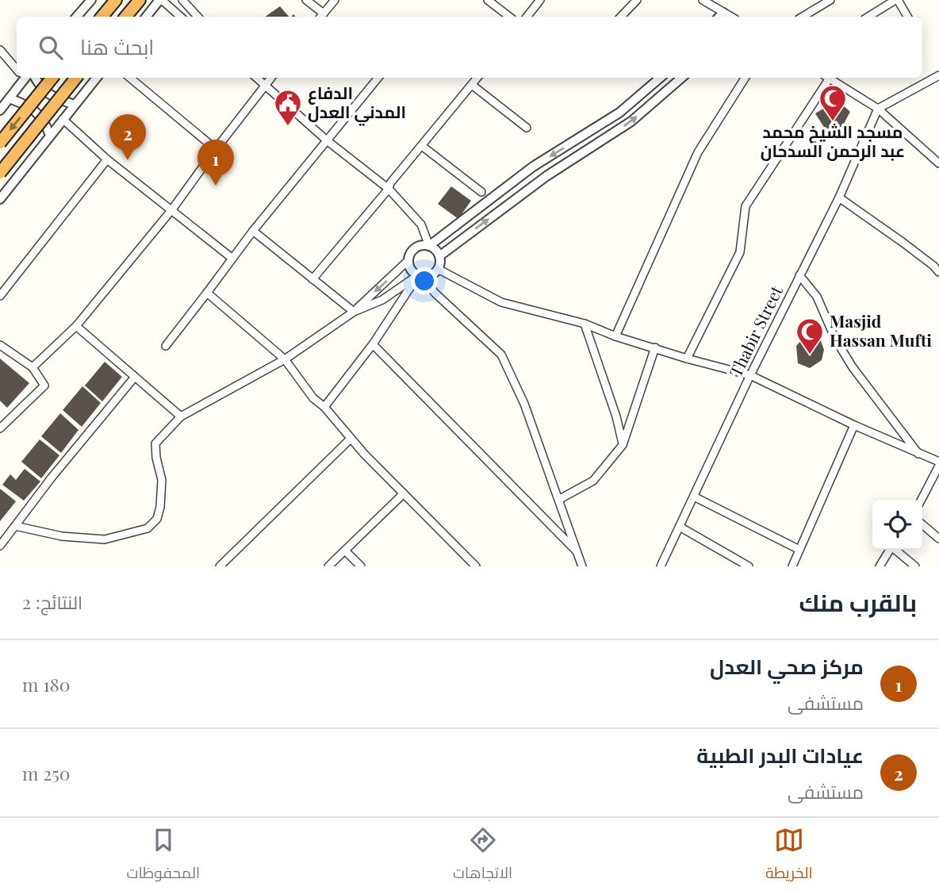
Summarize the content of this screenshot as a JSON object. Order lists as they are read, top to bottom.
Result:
{
  "streets": {
    "street": ["Thabir Street"]
  },
  "places": {
    "mosque": ["مسجد الشيخ محمد عبد الرحمن السدحان", "Masjid Hassan Mufti"],
    "public building": ["الدفاع المدني العدل"]
  },
  "page": {
    "search": "ابحث هنا",
    "pins": ["2", "1"],
    "heading": ["بالقرب منك", "النتائج: 2"],
    "list": [
      {
        "mark": "1",
        "name": "مركز صحي العدل",
        "note": "مستشفى",
        "value": "180 m"
      },
      {
        "mark": "2",
        "name": "عيادات البدر الطبية",
        "note": "مستشفى",
        "value": "250 m"
      }
    ],
    "nav": ["الخريطة", "الاتجاهات", "المحفوظات"]
  }
}
